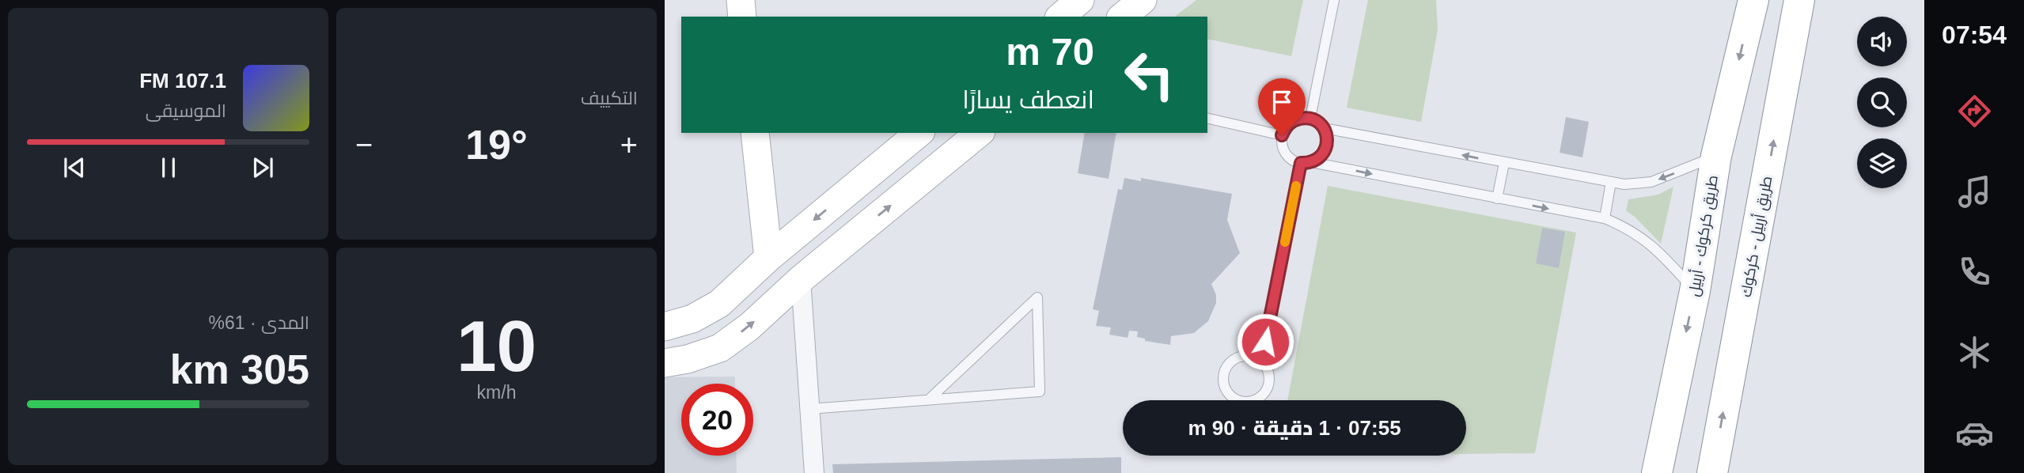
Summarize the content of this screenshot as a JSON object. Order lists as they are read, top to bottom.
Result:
{
  "streets": {
    "highway": ["طريق كركوك - أربيل", "طريق أربيل - كركوك"]
  },
  "one_way": ["طريق كركوك - أربيل", "طريق أربيل - كركوك"],
  "page": {
    "tabs": "07:54",
    "tile": [
      "التكييف",
      ["10", "km/h"],
      ["المدى · 61%", "305 km"]
    ],
    "turn": ["70 m", "انعطف يسارًا"],
    "song": ["107.1 FM", "الموسيقى"],
    "heat": ["−", "19°", "+"],
    "limit": "20",
    "trip": "07:55 · 1 دقيقة · 90 m"
  }
}
